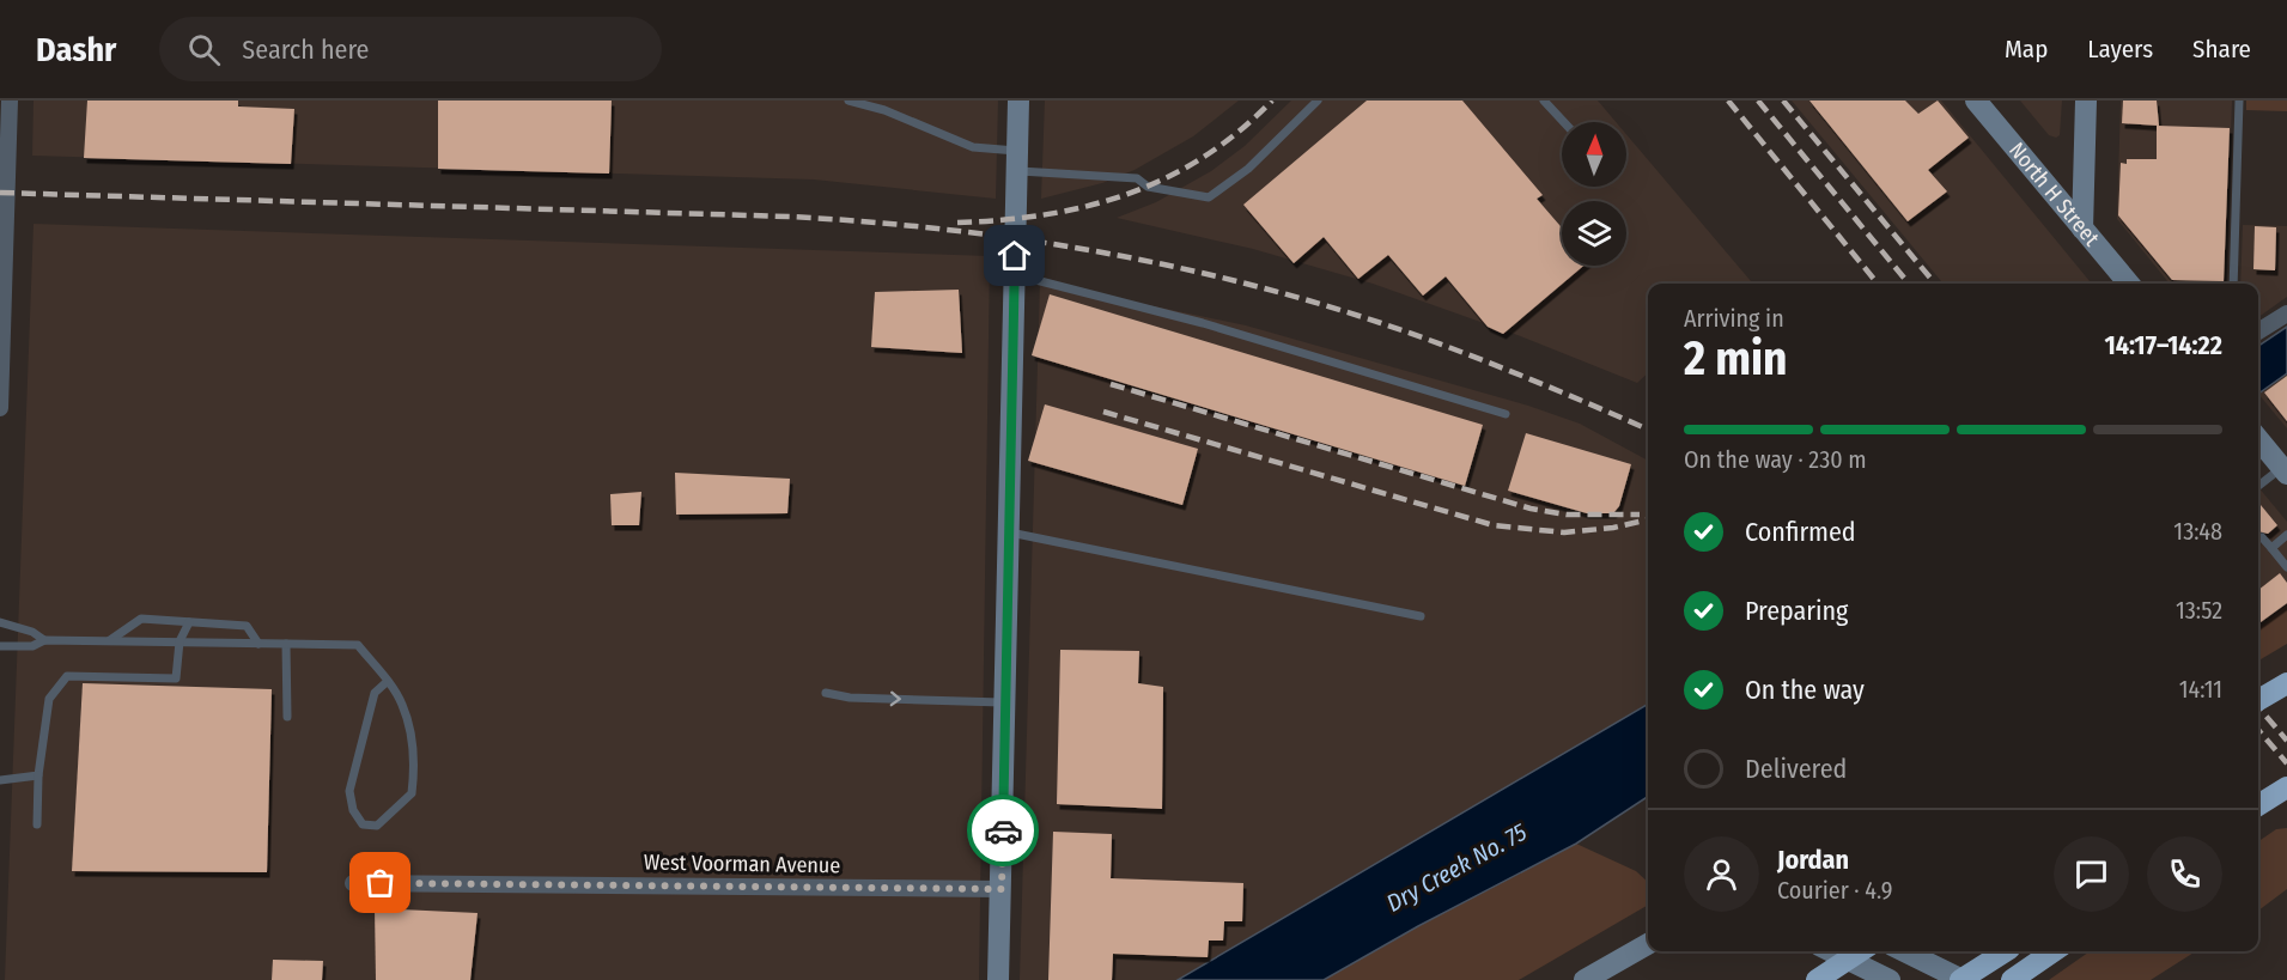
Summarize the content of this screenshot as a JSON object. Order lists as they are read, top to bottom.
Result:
{
  "streets": {
    "street": ["North H Street", "West Voorman Avenue"]
  },
  "water": ["Dry Creek No. 75"],
  "north": "top",
  "page": {
    "header": "Dashr",
    "search": "Search here",
    "nav": ["Map", "Layers", "Share"],
    "heading": ["2 min", "Arriving in", "14:17–14:22"],
    "panel": ["Jordan", "Courier · 4.9"],
    "bar": "On the way · 230 m",
    "list": [
      ["Confirmed", "13:48"],
      ["Preparing", "13:52"],
      ["On the way", "14:11"],
      "Delivered"
    ]
  }
}
